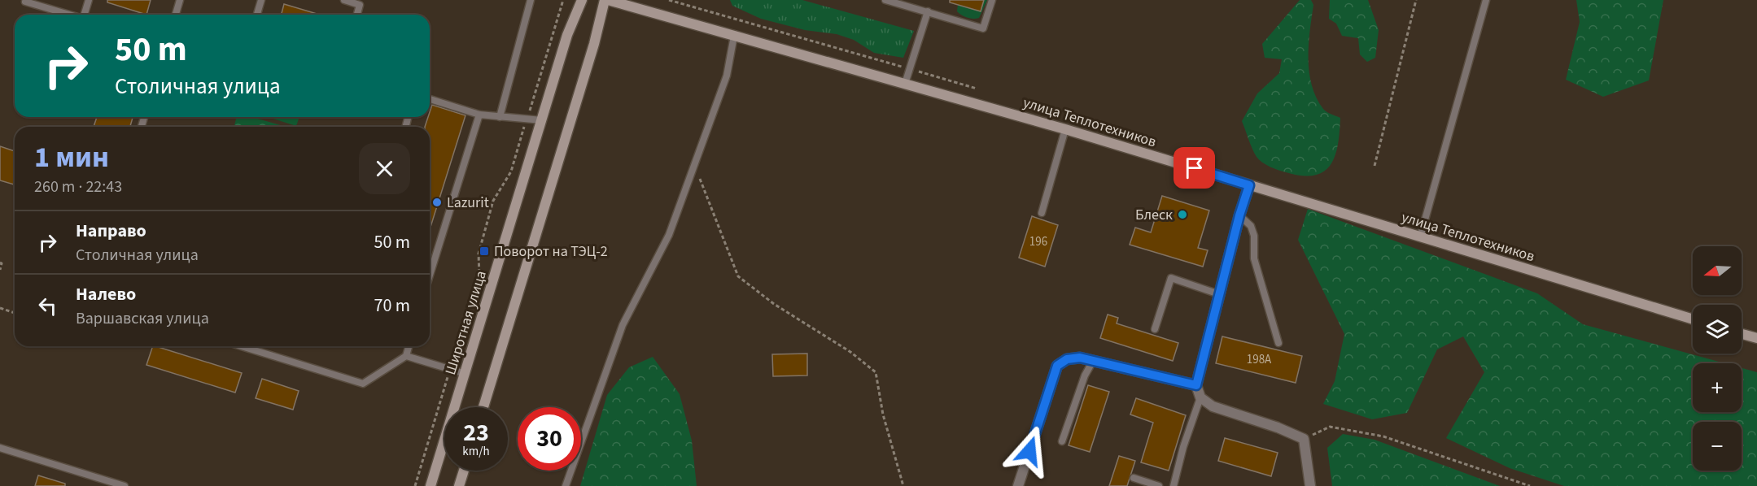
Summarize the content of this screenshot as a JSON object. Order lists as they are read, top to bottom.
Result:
{
  "streets": {
    "main road": ["улица Теплотехников", "Широтная улица"]
  },
  "places": {
    "other": ["Lazurit", "Блеск"],
    "transit": ["Поворот на ТЭЦ-2"]
  },
  "house_numbers": ["196", "198А"],
  "north": "left",
  "page": {
    "turn": ["50 m", "Столичная улица"],
    "heading": ["1 мин", "260 m · 22:43"],
    "list": [
      {
        "name": "Направо",
        "note": "Столичная улица",
        "value": "50 m"
      },
      {
        "name": "Налево",
        "note": "Варшавская улица",
        "value": "70 m"
      }
    ],
    "map_buttons": ["+", "−"],
    "speed": "23 km/h",
    "limit": "30"
  }
}
